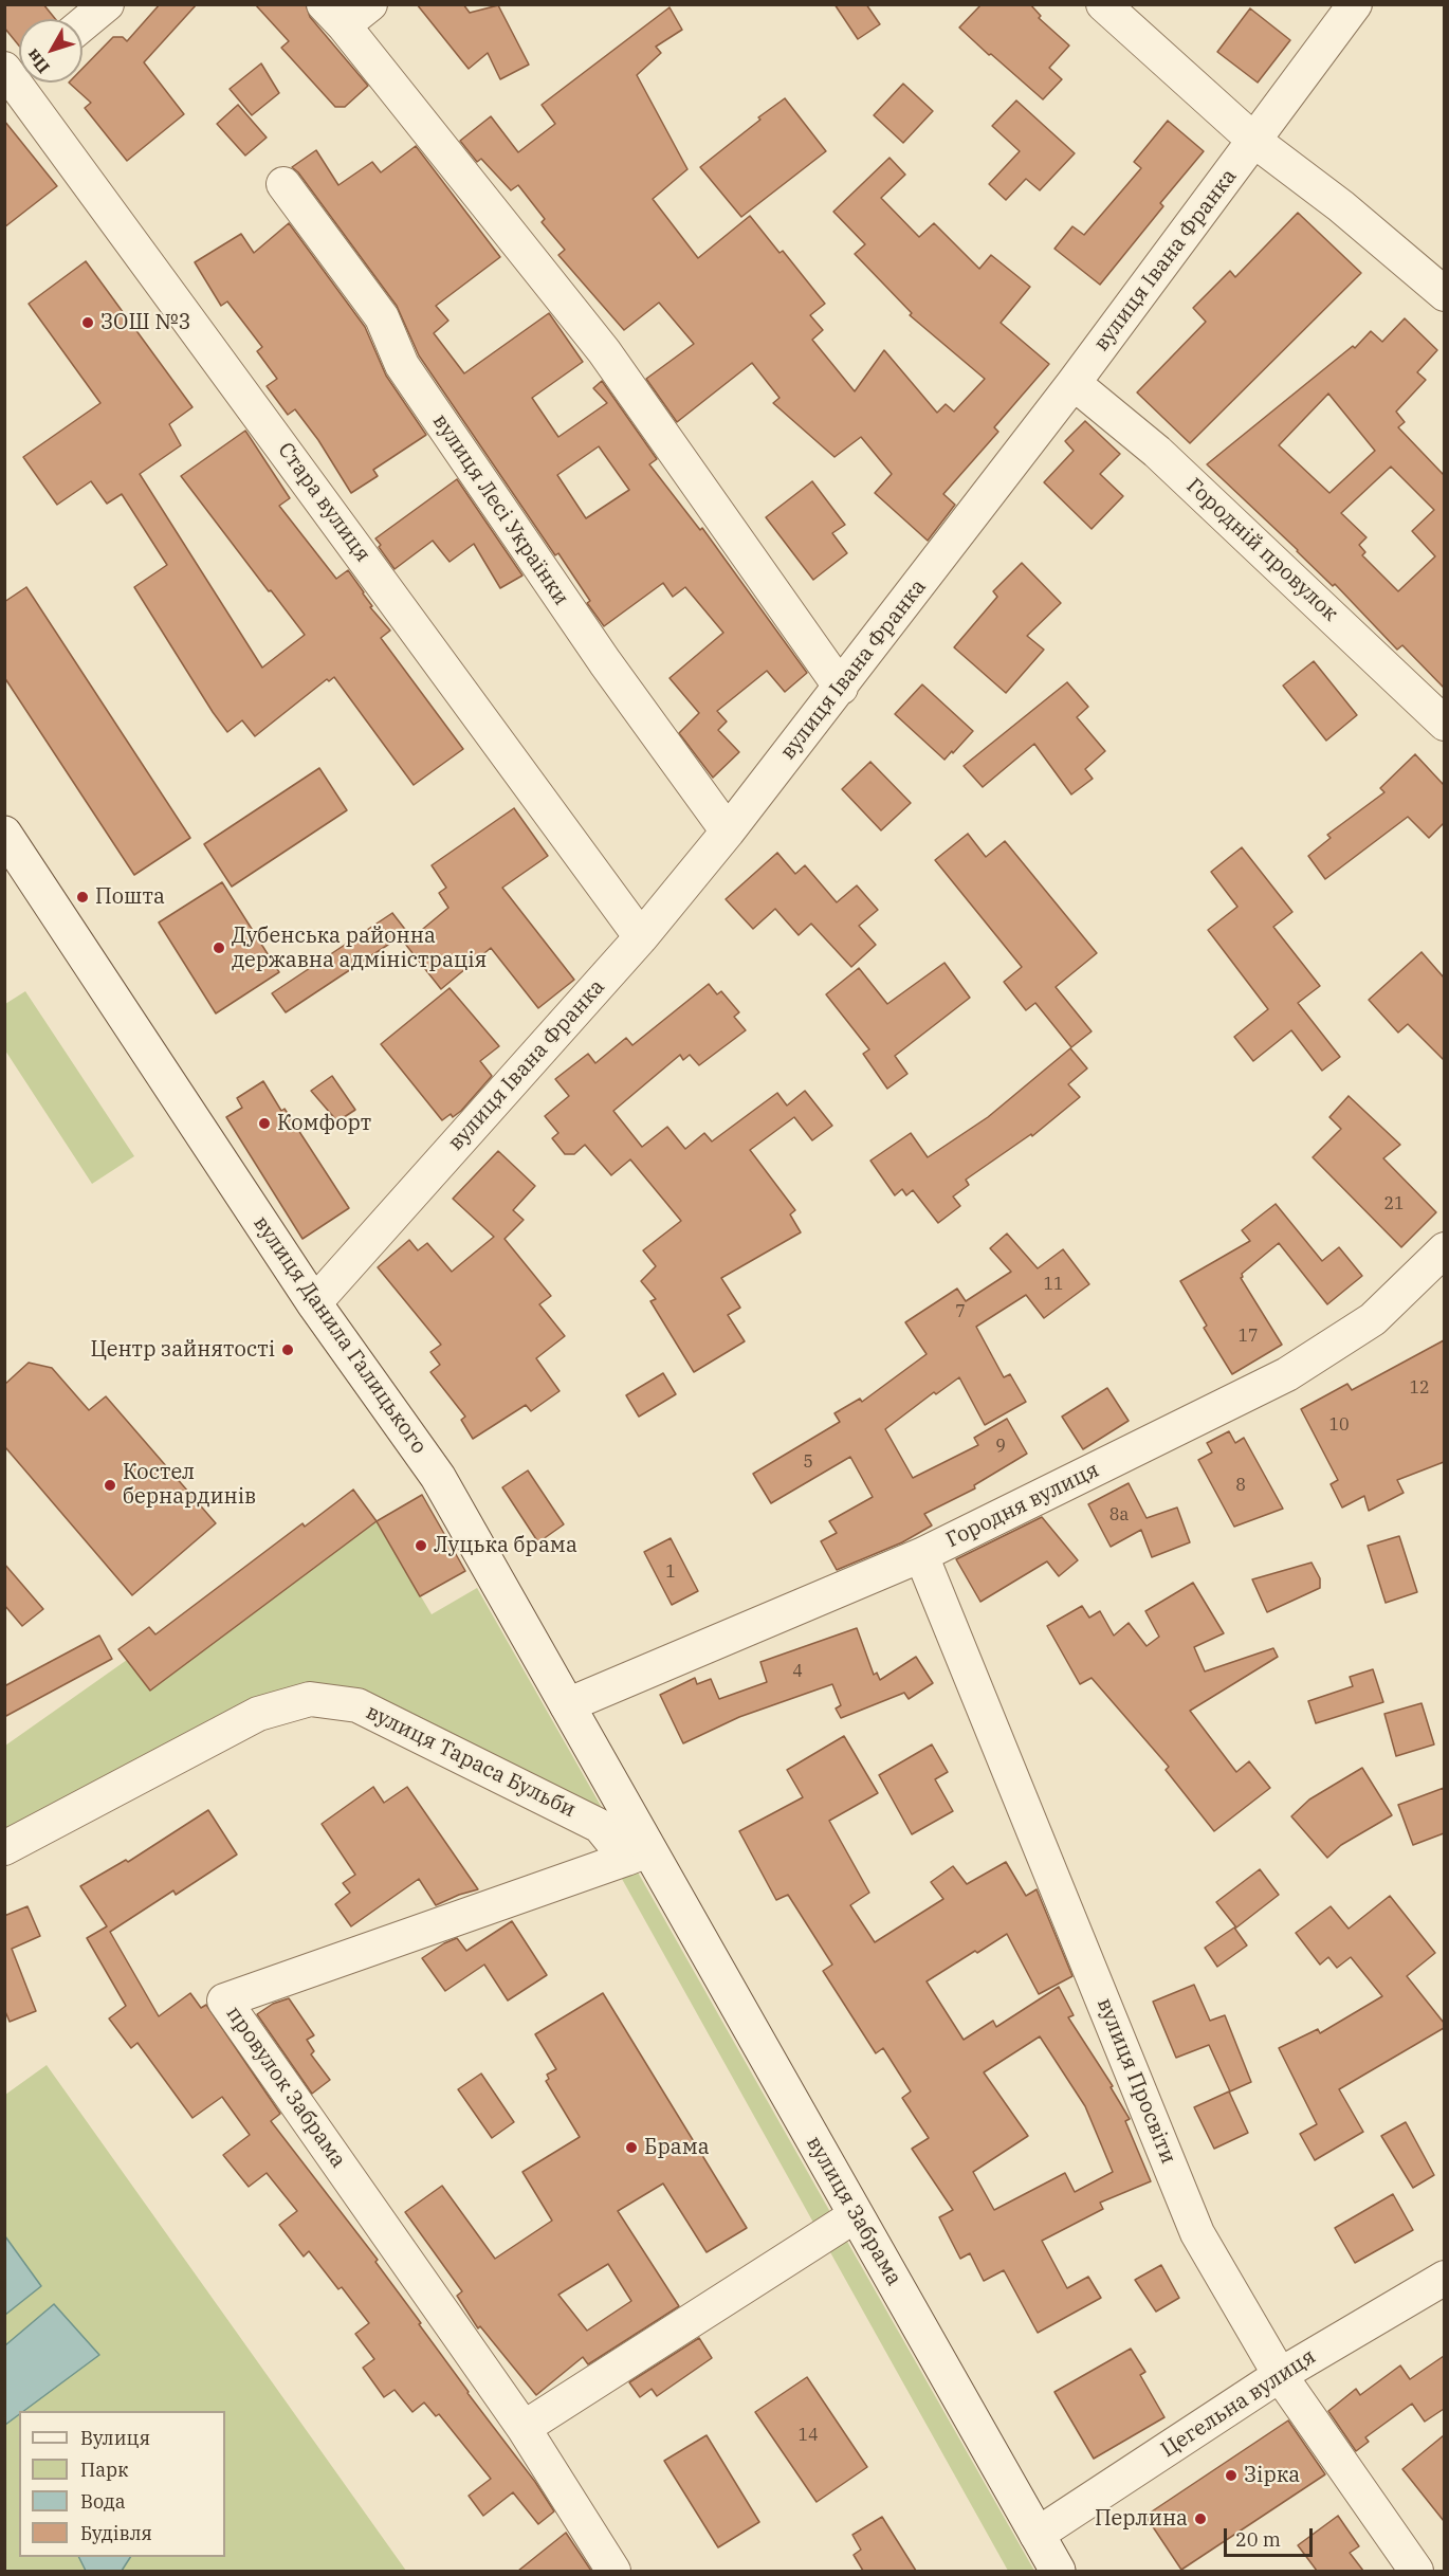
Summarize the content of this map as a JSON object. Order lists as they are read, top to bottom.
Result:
{
  "streets": {
    "main road": ["вулиця Данила Галицького", "вулиця Забрама"],
    "street": [
      "вулиця Івана Франка",
      "Стара вулиця",
      "вулиця Лесі Українки",
      "Городній провулок",
      "Городня вулиця",
      "вулиця Тараса Бульби",
      "вулиця Просвіти",
      "провулок Забрама",
      "Цегельна вулиця"
    ]
  },
  "crossings": [
    ["вулиця Івана Франка", "Стара вулиця"],
    ["вулиця Івана Франка", "вулиця Лесі Українки"],
    ["вулиця Івана Франка", "Городній провулок"],
    ["вулиця Івана Франка", "вулиця Данила Галицького"],
    ["вулиця Данила Галицького", "Городня вулиця"],
    ["вулиця Данила Галицького", "вулиця Тараса Бульби"],
    ["вулиця Данила Галицького", "провулок Забрама"],
    ["вулиця Данила Галицького", "вулиця Забрама"],
    ["Городня вулиця", "вулиця Просвіти"],
    ["вулиця Тараса Бульби", "провулок Забрама"],
    ["вулиця Тараса Бульби", "вулиця Забрама"],
    ["вулиця Просвіти", "Цегельна вулиця"],
    ["провулок Забрама", "вулиця Забрама"],
    ["вулиця Забрама", "Цегельна вулиця"]
  ],
  "places": [
    "ЗОШ №3",
    "Пошта",
    "Дубенська районна державна адміністрація",
    "Комфорт",
    "Центр зайнятості",
    "Костел бернардинів",
    "Луцька брама",
    "Брама",
    "Зірка",
    "Перлина"
  ],
  "house_numbers": [
    "21",
    "11",
    "7",
    "17",
    "12",
    "10",
    "9",
    "5",
    "8",
    "8а",
    "1",
    "4",
    "14"
  ],
  "legend": [
    "Вулиця",
    "Парк",
    "Вода",
    "Будівля"
  ],
  "scale_bar": "20 m",
  "north": "bottom left"
}
